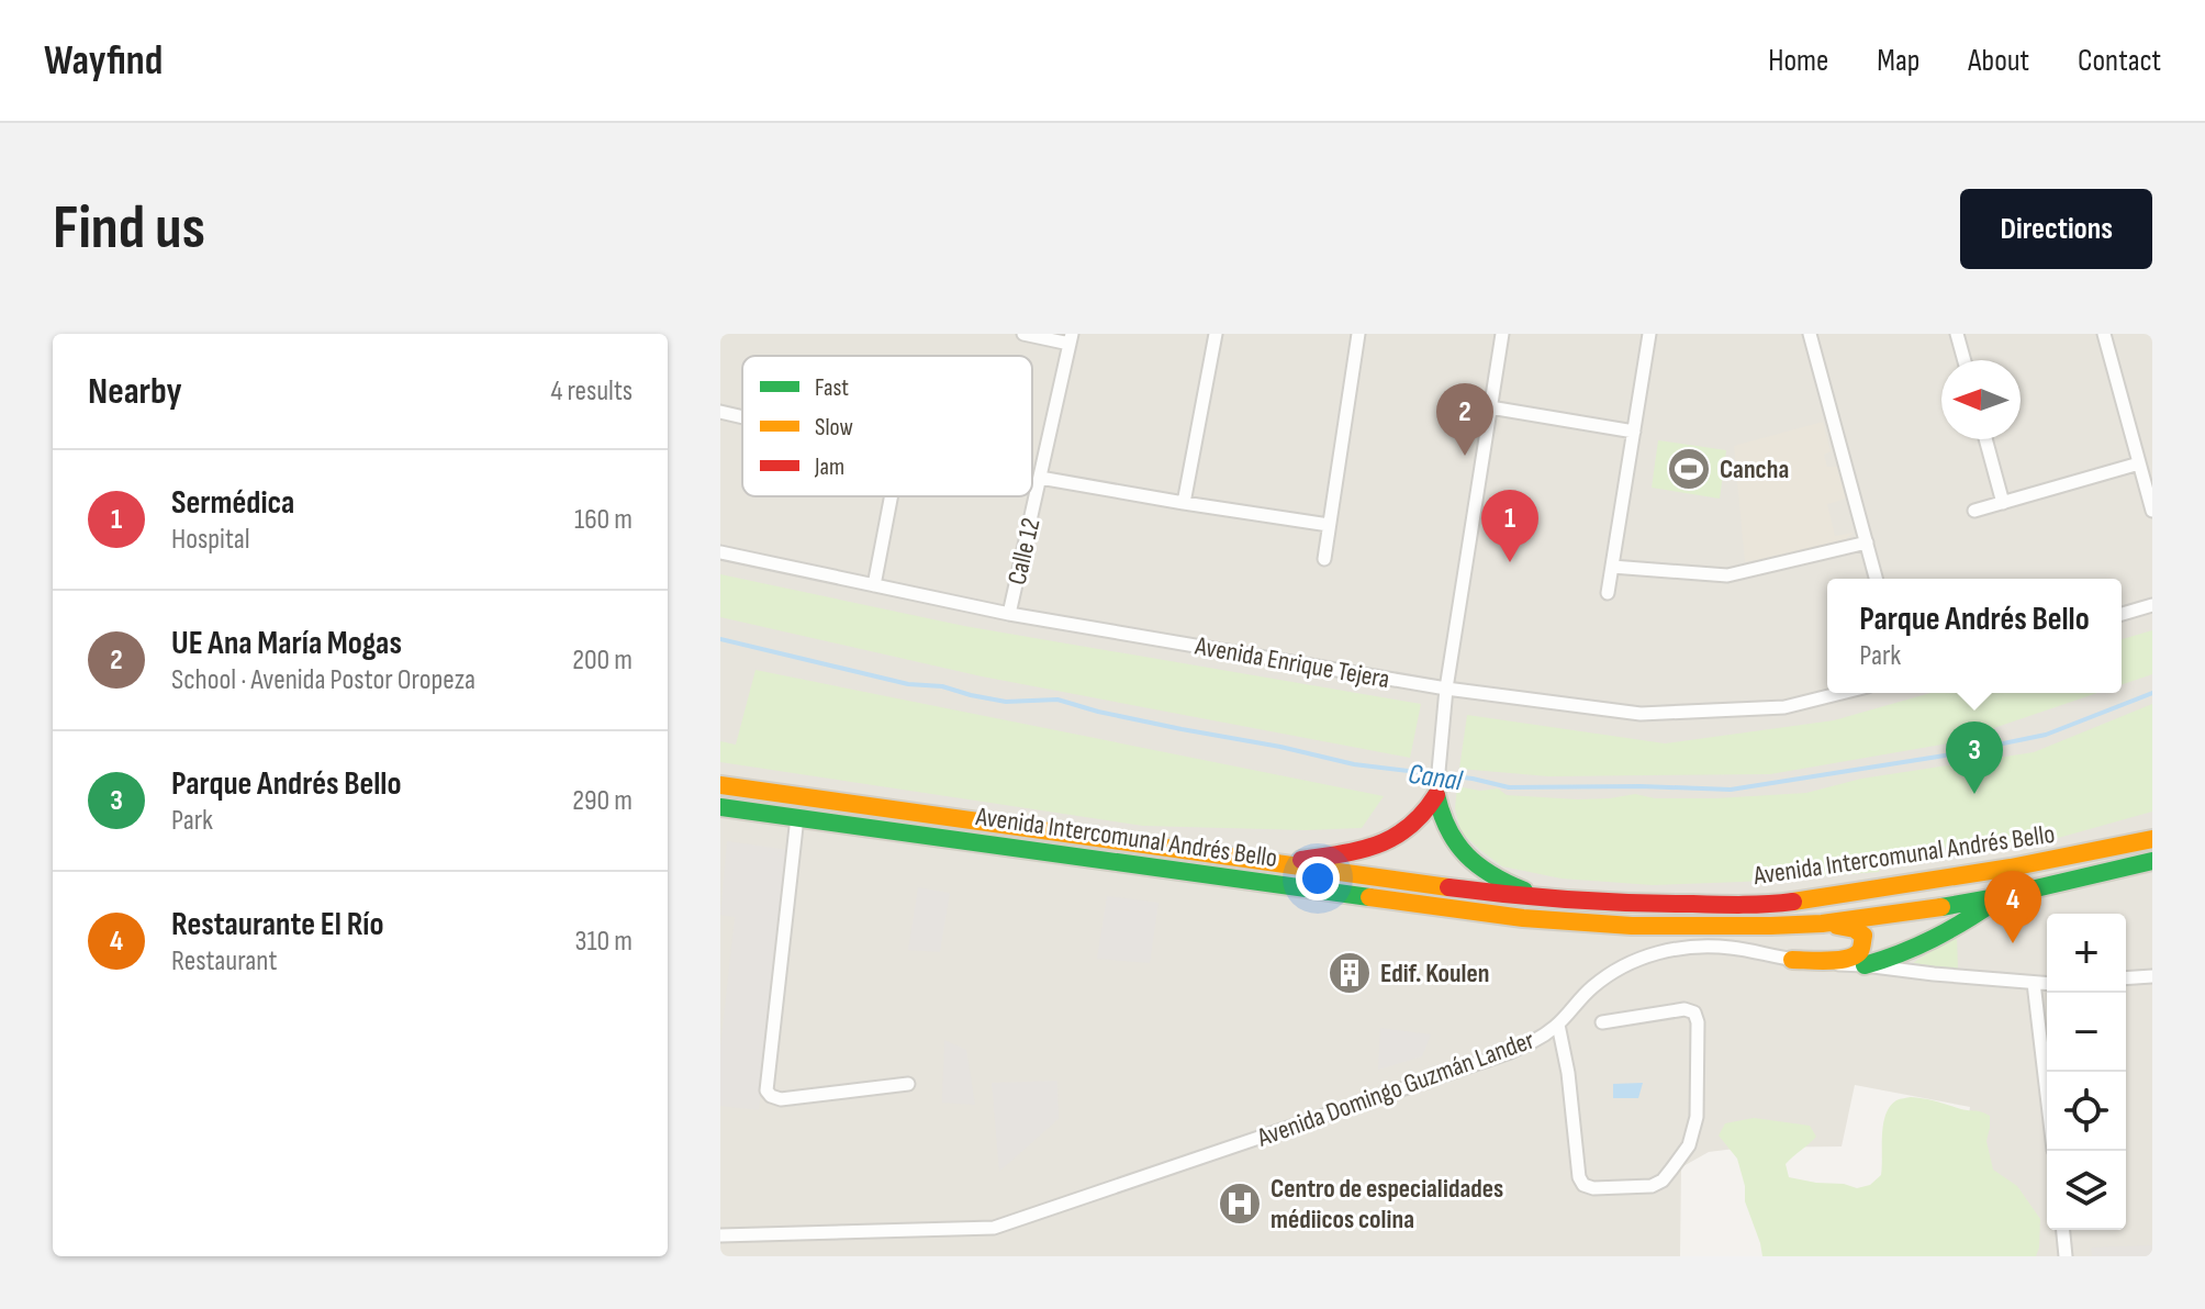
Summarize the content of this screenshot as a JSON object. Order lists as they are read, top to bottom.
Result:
{
  "streets": {
    "main road": ["Avenida Intercomunal Andrés Bello"],
    "street": ["Calle 12", "Avenida Enrique Tejera", "Avenida Domingo Guzmán Lander"]
  },
  "crossings": [
    ["Calle 12", "Avenida Enrique Tejera"]
  ],
  "water": ["Canal"],
  "places": {
    "sports": ["Cancha"],
    "building": ["Edif. Koulen"],
    "hospital": ["Centro de especialidades médiicos colina"]
  },
  "legend": ["Fast", "Slow", "Jam"],
  "north": "left",
  "page": {
    "header": "Wayfind",
    "nav": [
      "Home",
      "Map",
      "About",
      "Contact"
    ],
    "buttons": "Directions",
    "title": "Find us",
    "heading": ["Nearby", "4 results"],
    "pins": [
      "2",
      "1",
      "3",
      "4"
    ],
    "list": [
      {
        "mark": "1",
        "name": "Sermédica",
        "note": "Hospital",
        "value": "160 m"
      },
      {
        "mark": "2",
        "name": "UE Ana María Mogas",
        "note": "School · Avenida Postor Oropeza",
        "value": "200 m"
      },
      {
        "mark": "3",
        "name": "Parque Andrés Bello",
        "note": "Park",
        "value": "290 m"
      },
      {
        "mark": "4",
        "name": "Restaurante El Río",
        "note": "Restaurant",
        "value": "310 m"
      }
    ],
    "popup": ["Parque Andrés Bello", "Park"],
    "map_buttons": ["+", "−"]
  }
}
